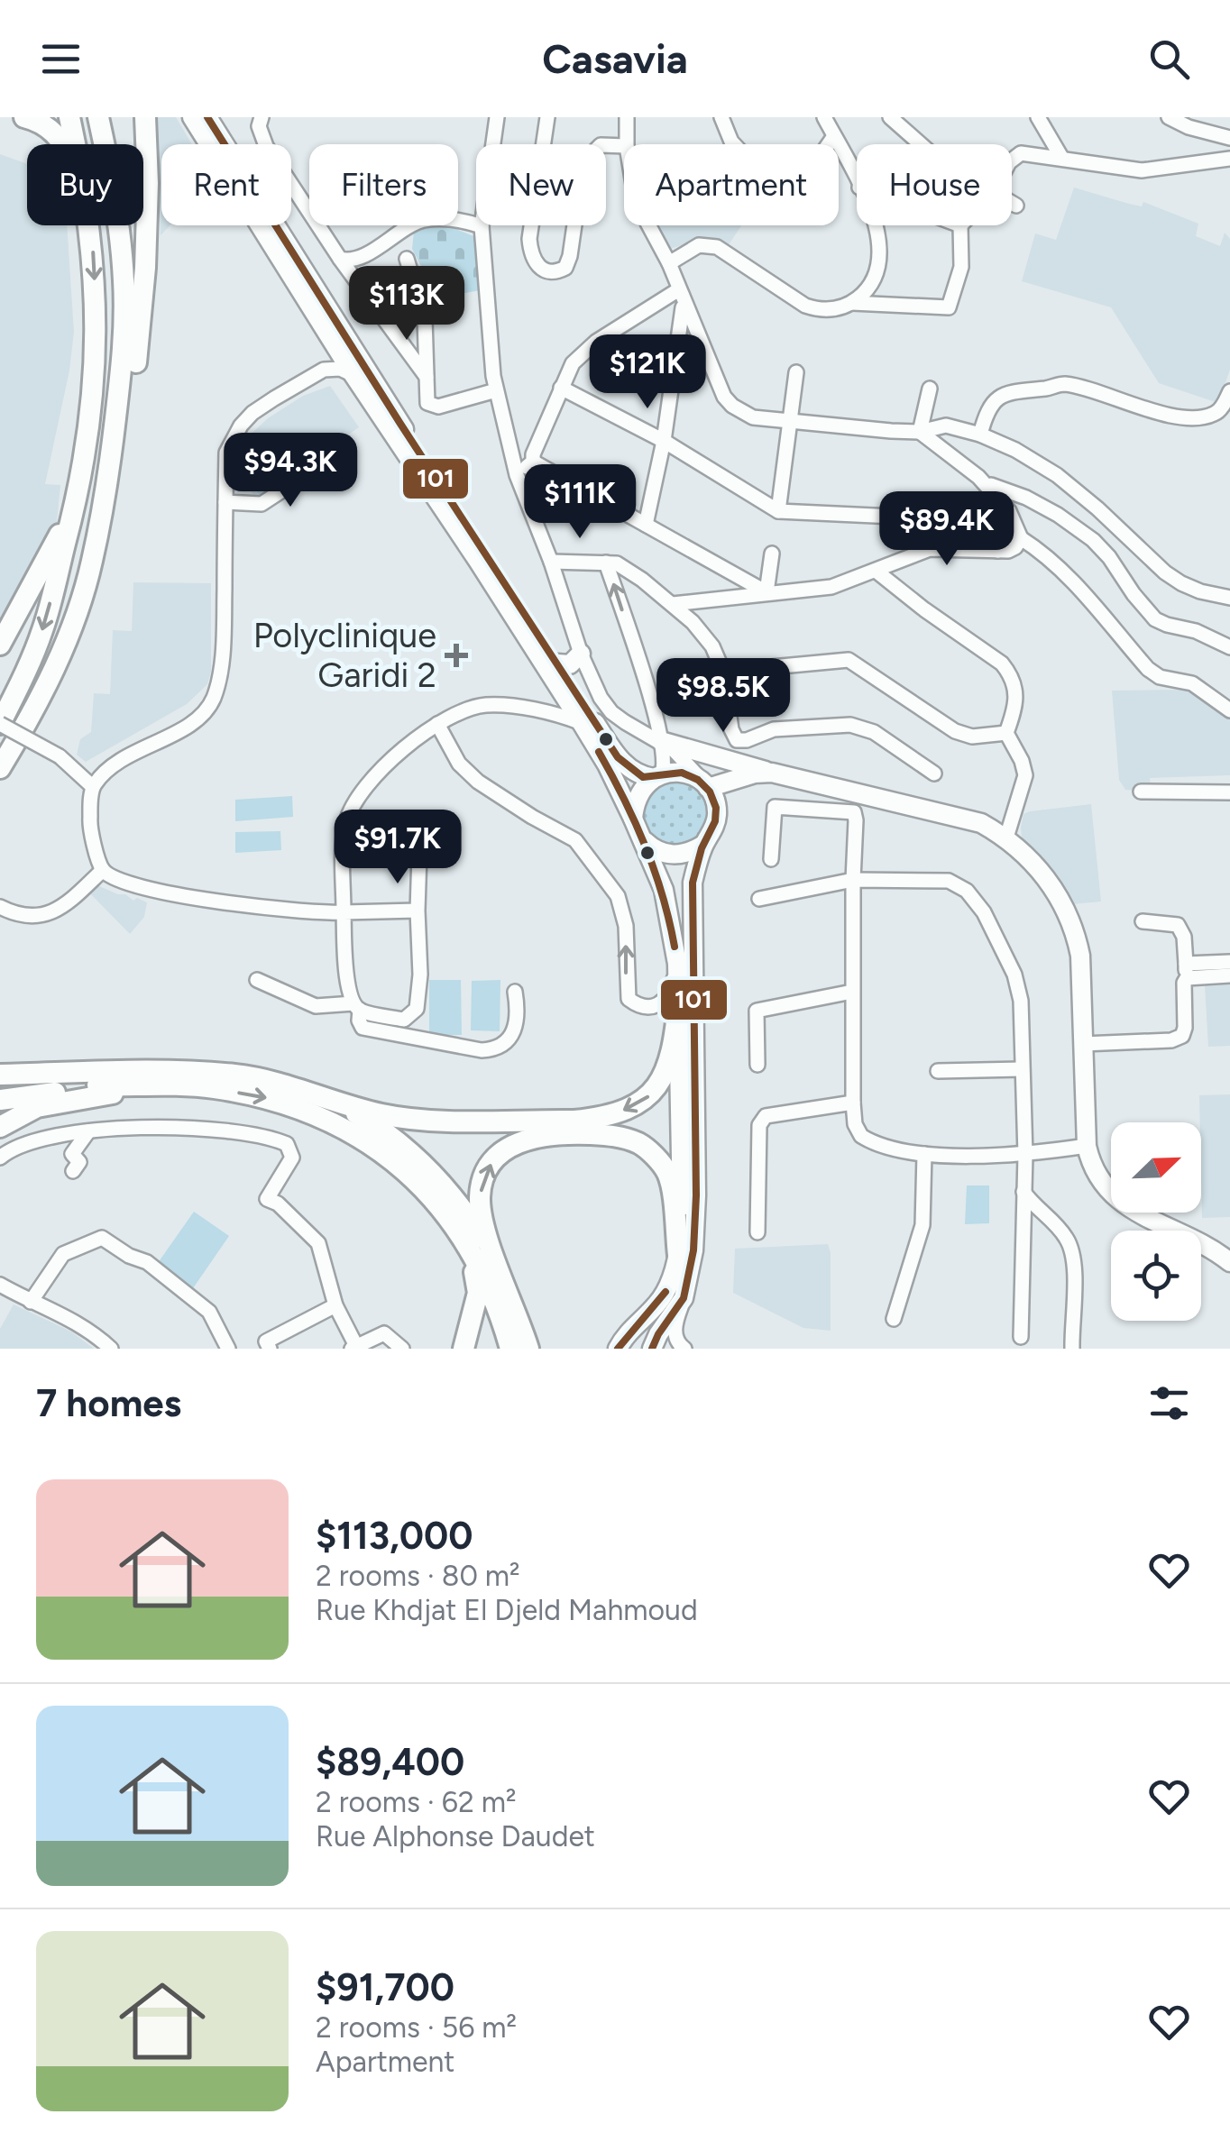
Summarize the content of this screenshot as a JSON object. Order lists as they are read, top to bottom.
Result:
{
  "places": {
    "health": ["Polyclinique Garidi 2"]
  },
  "lines": ["transit line 101"],
  "north": "top right",
  "page": {
    "header": "Casavia",
    "chip": [
      "Buy",
      "Rent",
      "Filters",
      "New",
      "Apartment",
      "House"
    ],
    "price": [
      "$113K",
      "$121K",
      "$94.3K",
      "$111K",
      "$89.4K",
      "$98.5K",
      "$91.7K"
    ],
    "heading": "7 homes",
    "list": [
      {
        "name": "$113,000",
        "note": "2 rooms · 80 m² · Rue Khdjat El Djeld Mahmoud"
      },
      {
        "name": "$89,400",
        "note": "2 rooms · 62 m² · Rue Alphonse Daudet"
      },
      {
        "name": "$91,700",
        "note": "2 rooms · 56 m² · Apartment"
      }
    ]
  }
}
